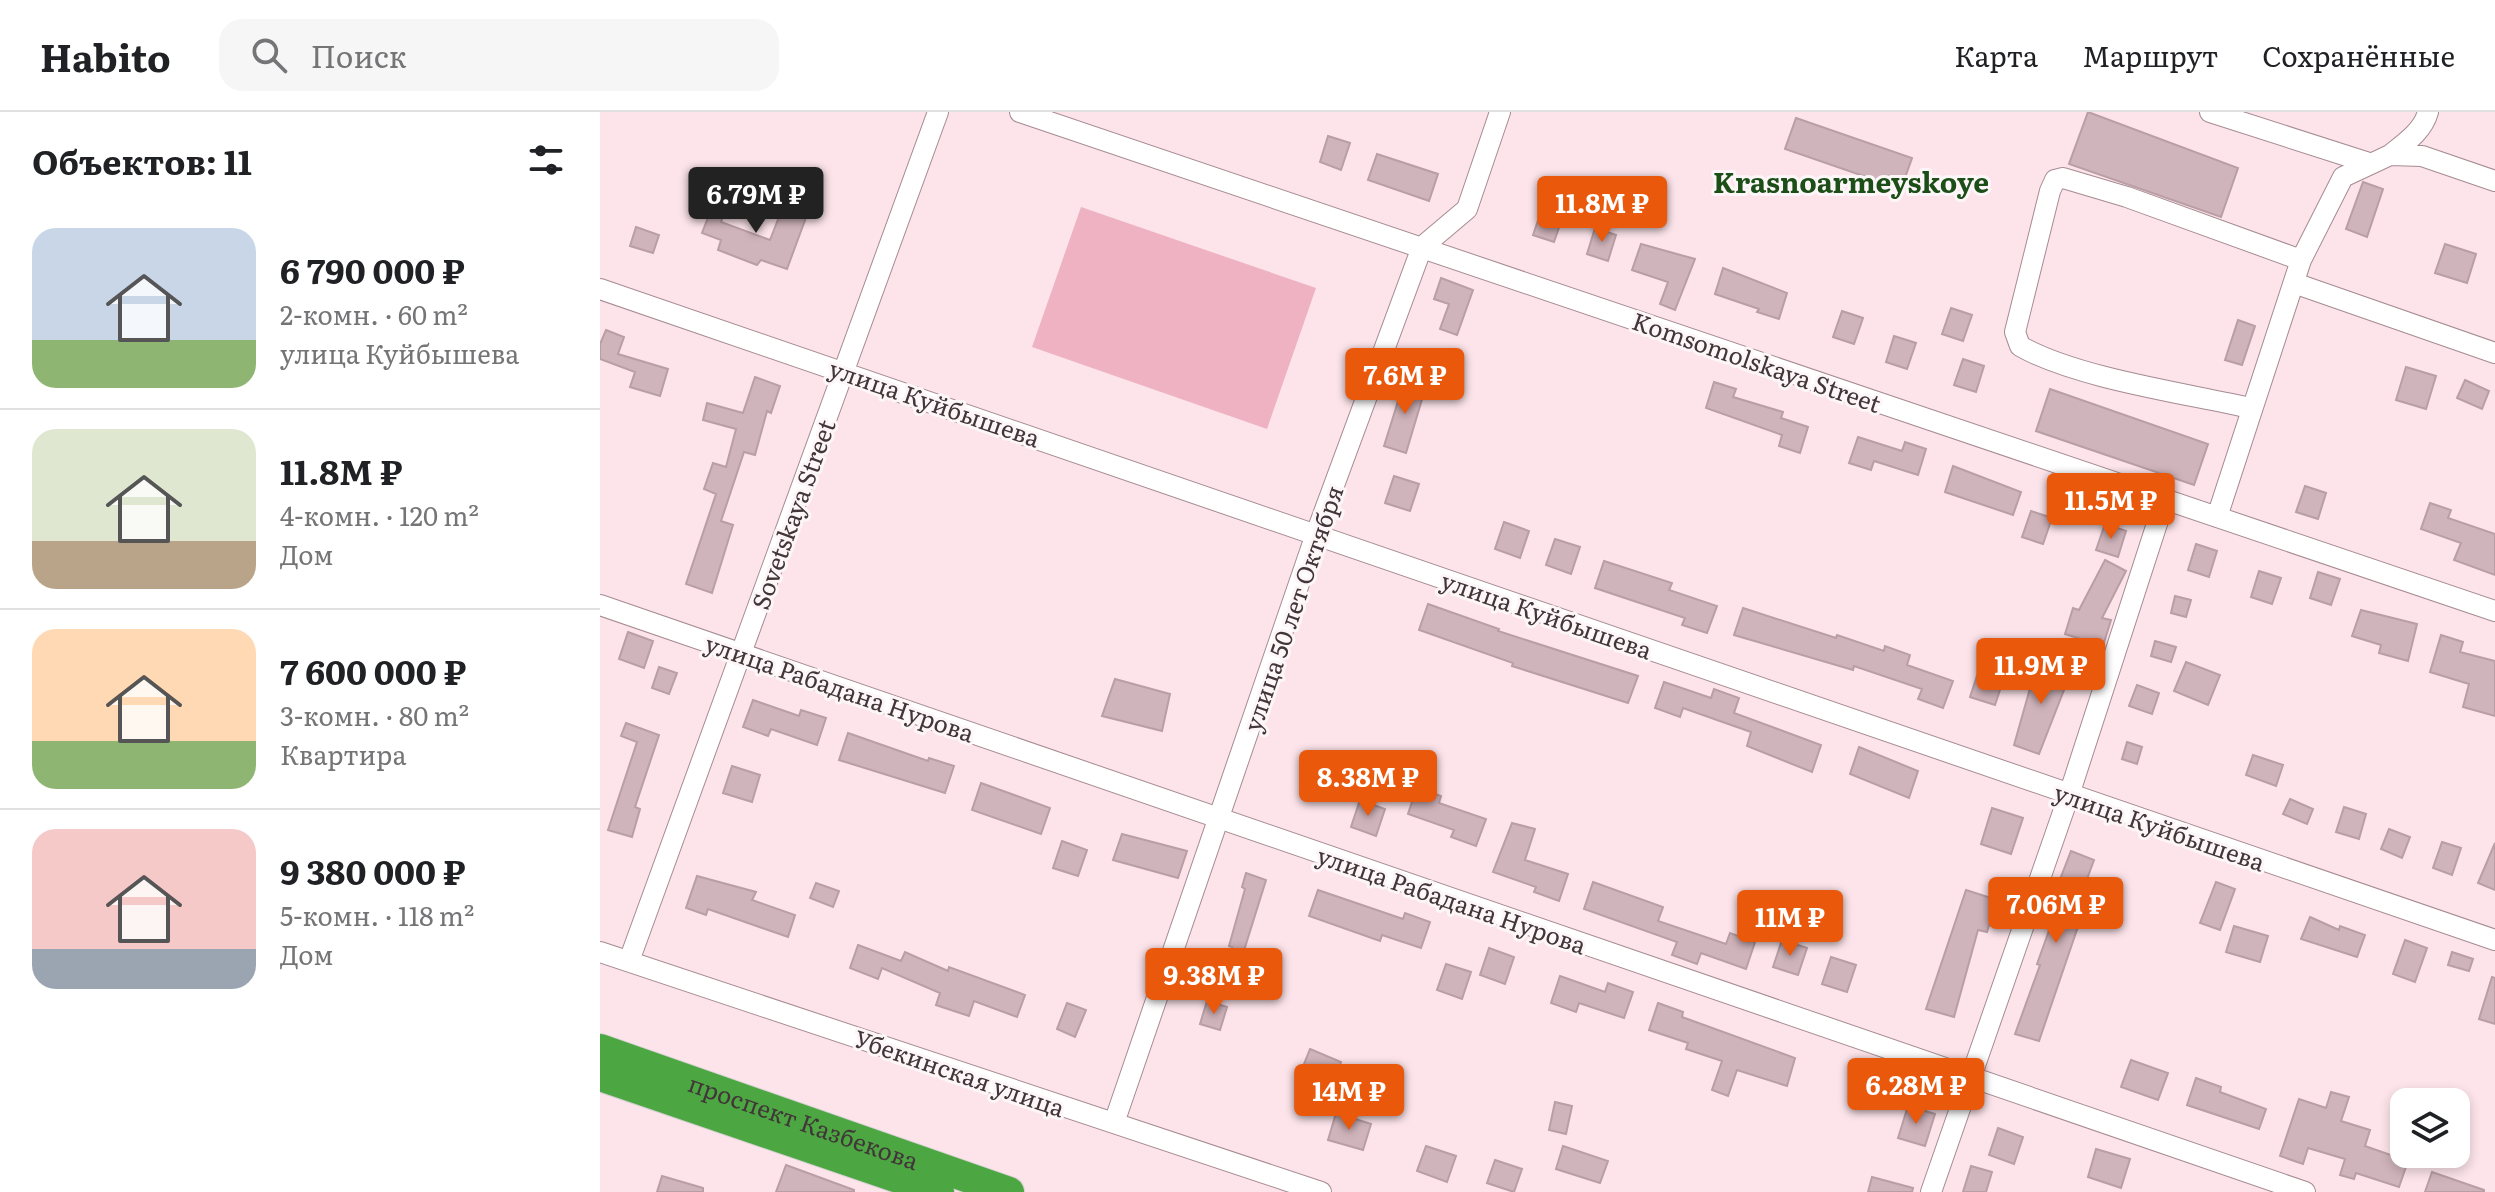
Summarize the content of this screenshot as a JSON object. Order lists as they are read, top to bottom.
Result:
{
  "streets": {
    "highway": ["проспект Казбекова"],
    "street": [
      "Komsomolskaya Street",
      "улица Куйбышева",
      "Sovetskaya Street",
      "улица 50 лет Октября",
      "улица Рабадана Нурова",
      "Убекинская улица"
    ]
  },
  "crossings": [
    ["Komsomolskaya Street", "улица 50 лет Октября"],
    ["улица Куйбышева", "Sovetskaya Street"],
    ["улица Куйбышева", "улица 50 лет Октября"],
    ["Sovetskaya Street", "улица Рабадана Нурова"],
    ["Sovetskaya Street", "Убекинская улица"],
    ["улица 50 лет Октября", "улица Рабадана Нурова"],
    ["улица 50 лет Октября", "Убекинская улица"]
  ],
  "districts": ["Krasnoarmeyskoye"],
  "page": {
    "header": "Habito",
    "search": "Поиск",
    "nav": ["Карта", "Маршрут", "Сохранённые"],
    "heading": "Объектов: 11",
    "price": [
      "6.79M ₽",
      "11.8M ₽",
      "7.6M ₽",
      "11.5M ₽",
      "11.9M ₽",
      "8.38M ₽",
      "7.06M ₽",
      "11M ₽",
      "9.38M ₽",
      "6.28M ₽",
      "14M ₽"
    ],
    "list": [
      {
        "name": "6 790 000 ₽",
        "note": "2-комн. · 60 m² · улица Куйбышева"
      },
      {
        "name": "11.8M ₽",
        "note": "4-комн. · 120 m² · Дом"
      },
      {
        "name": "7 600 000 ₽",
        "note": "3-комн. · 80 m² · Квартира"
      },
      {
        "name": "9 380 000 ₽",
        "note": "5-комн. · 118 m² · Дом"
      }
    ]
  }
}
